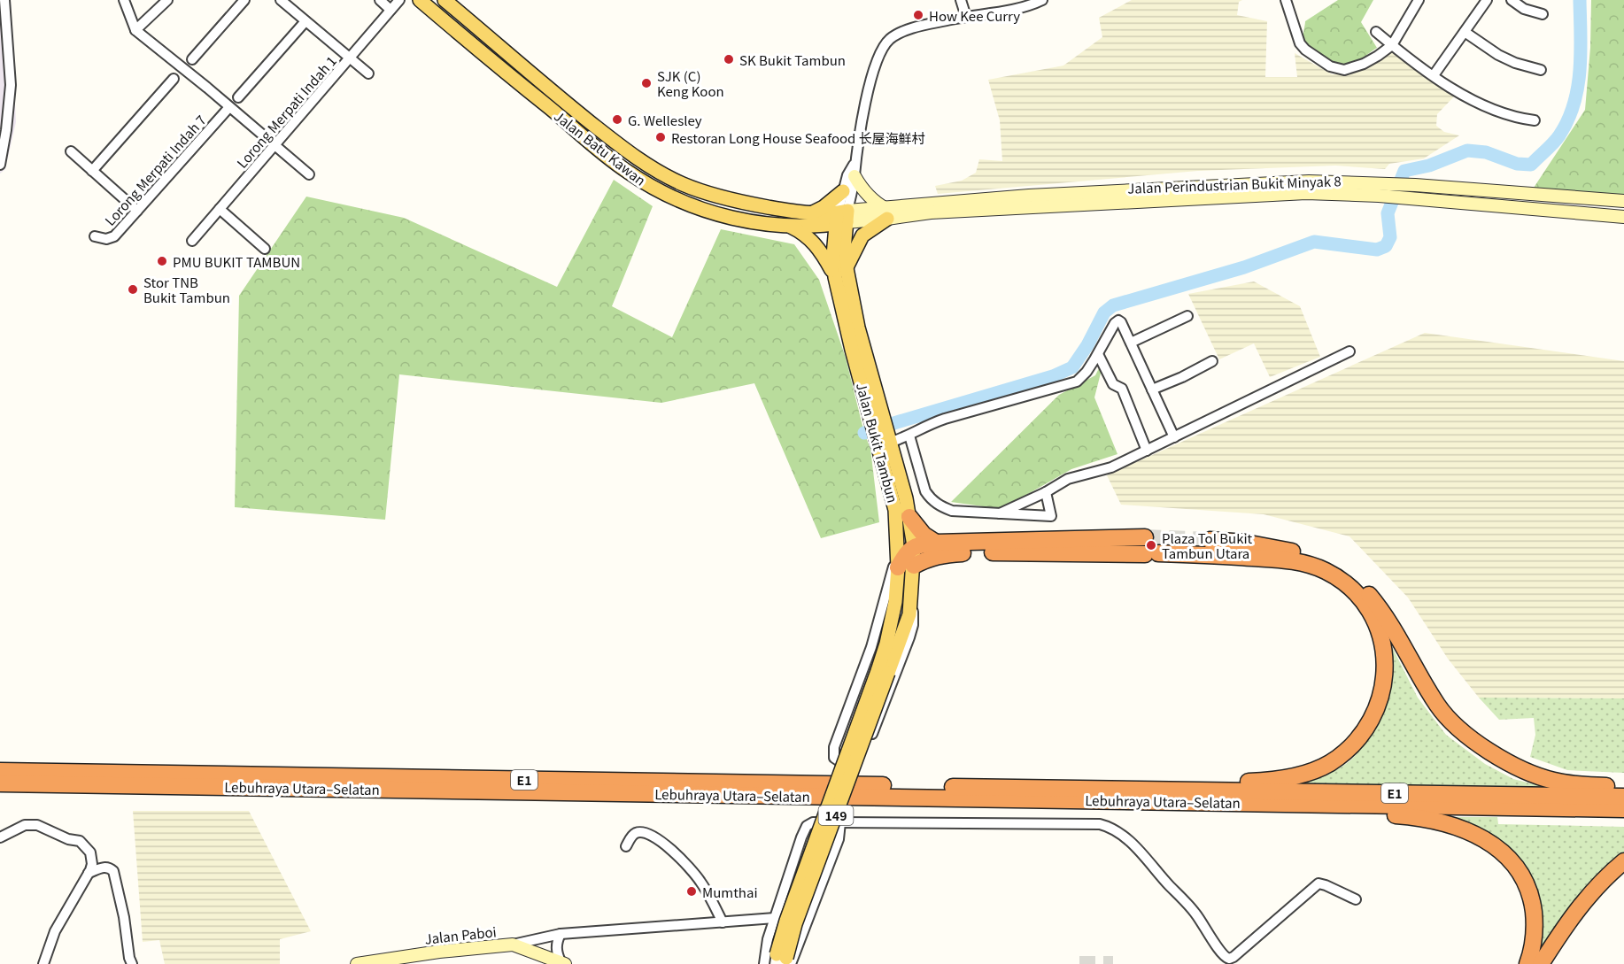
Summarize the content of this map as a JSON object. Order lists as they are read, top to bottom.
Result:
{
  "streets": {
    "highway": ["E1", "Lebuhraya Utara–Selatan"],
    "main road": ["Jalan Batu Kawan", "Jalan Bukit Tambun", "149"],
    "street": [
      "Lorong Merpati Indah 1",
      "Lorong Merpati Indah 7",
      "Jalan Perindustrian Bukit Minyak 8",
      "Jalan Paboi"
    ]
  },
  "crossings": [
    ["Jalan Batu Kawan", "Jalan Perindustrian Bukit Minyak 8"],
    ["Jalan Batu Kawan", "Jalan Bukit Tambun"],
    ["Jalan Perindustrian Bukit Minyak 8", "Jalan Bukit Tambun"]
  ],
  "places": [
    "How Kee Curry",
    "SK Bukit Tambun",
    "SJK (C) Keng Koon",
    "G. Wellesley",
    "Restoran Long House Seafood 长屋海鲜村",
    "PMU BUKIT TAMBUN",
    "Stor TNB Bukit Tambun",
    "Plaza Tol Bukit Tambun Utara",
    "Mumthai"
  ]
}
